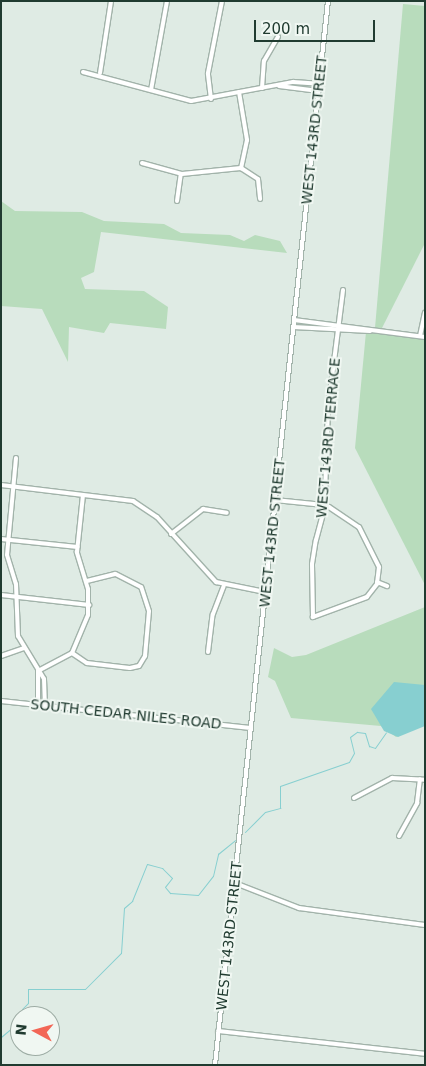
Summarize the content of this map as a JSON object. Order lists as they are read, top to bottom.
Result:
{
  "streets": {
    "street": ["WEST 143RD STREET", "WEST 143RD TERRACE", "SOUTH CEDAR NILES ROAD"]
  },
  "crossings": [
    ["WEST 143RD STREET", "SOUTH CEDAR NILES ROAD"]
  ],
  "scale_bar": "200 m",
  "north": "left"
}
